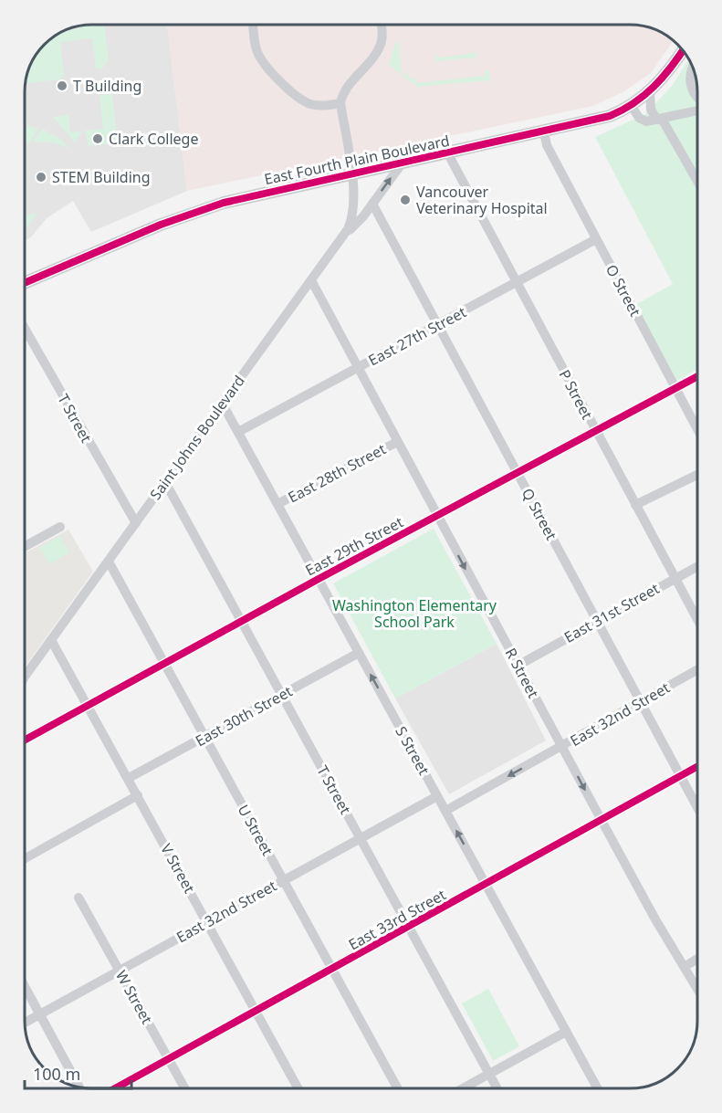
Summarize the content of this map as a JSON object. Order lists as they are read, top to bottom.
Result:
{
  "streets": {
    "main road": ["East Fourth Plain Boulevard"],
    "street": [
      "O Street",
      "East 27th Street",
      "P Street",
      "T Street",
      "Saint Johns Boulevard",
      "East 28th Street",
      "Q Street",
      "East 29th Street",
      "East 31st Street",
      "R Street",
      "East 32nd Street",
      "East 30th Street",
      "S Street",
      "U Street",
      "V Street",
      "East 33rd Street",
      "W Street"
    ]
  },
  "crossings": [
    ["East Fourth Plain Boulevard", "O Street"],
    ["East Fourth Plain Boulevard", "P Street"],
    ["East Fourth Plain Boulevard", "Saint Johns Boulevard"],
    ["O Street", "East 27th Street"],
    ["O Street", "East 29th Street"],
    ["East 27th Street", "P Street"],
    ["East 27th Street", "Q Street"],
    ["East 27th Street", "R Street"],
    ["East 27th Street", "S Street"],
    ["P Street", "East 29th Street"],
    ["P Street", "East 31st Street"],
    ["T Street", "Saint Johns Boulevard"],
    ["T Street", "East 29th Street"],
    ["T Street", "East 32nd Street"],
    ["T Street", "East 30th Street"],
    ["T Street", "East 33rd Street"],
    ["Saint Johns Boulevard", "R Street"],
    ["Saint Johns Boulevard", "S Street"],
    ["Saint Johns Boulevard", "U Street"],
    ["Saint Johns Boulevard", "V Street"],
    ["East 28th Street", "R Street"],
    ["East 28th Street", "S Street"],
    ["Q Street", "East 29th Street"],
    ["Q Street", "East 31st Street"],
    ["Q Street", "East 32nd Street"],
    ["Q Street", "East 33rd Street"],
    ["East 29th Street", "R Street"],
    ["East 29th Street", "S Street"],
    ["East 29th Street", "U Street"],
    ["East 29th Street", "V Street"],
    ["East 31st Street", "R Street"],
    ["R Street", "East 32nd Street"],
    ["R Street", "East 33rd Street"],
    ["East 32nd Street", "S Street"],
    ["East 32nd Street", "U Street"],
    ["East 32nd Street", "V Street"],
    ["East 32nd Street", "W Street"],
    ["East 30th Street", "S Street"],
    ["East 30th Street", "U Street"],
    ["East 30th Street", "V Street"],
    ["S Street", "East 33rd Street"],
    ["U Street", "East 33rd Street"],
    ["V Street", "East 33rd Street"],
    ["East 33rd Street", "W Street"]
  ],
  "parks": ["Washington Elementary School Park"],
  "places": [
    "T Building",
    "Clark College",
    "STEM Building",
    "Vancouver Veterinary Hospital"
  ],
  "scale_bar": "100 m"
}
